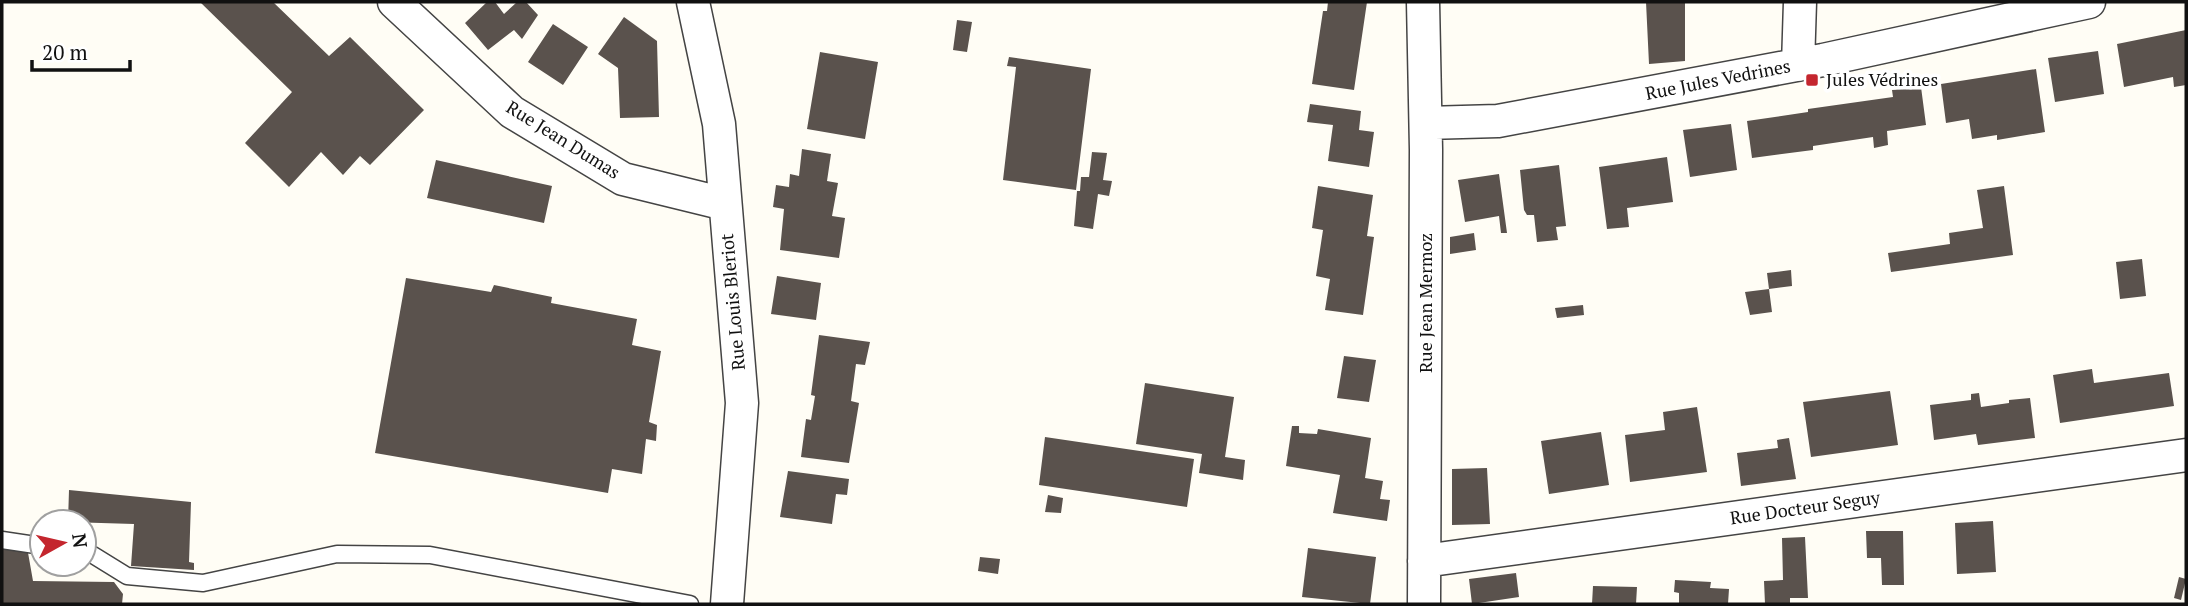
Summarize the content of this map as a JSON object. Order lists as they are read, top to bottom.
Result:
{
  "streets": {
    "street": [
      "Rue Jules Vedrines",
      "Rue Jean Dumas",
      "Rue Louis Bleriot",
      "Rue Jean Mermoz",
      "Rue Docteur Seguy"
    ]
  },
  "crossings": [
    ["Rue Jules Vedrines", "Rue Jean Mermoz"],
    ["Rue Jean Dumas", "Rue Louis Bleriot"],
    ["Rue Jean Mermoz", "Rue Docteur Seguy"]
  ],
  "places": {
    "transit": ["Jules Védrines"]
  },
  "scale_bar": "20 m",
  "north": "right"
}
